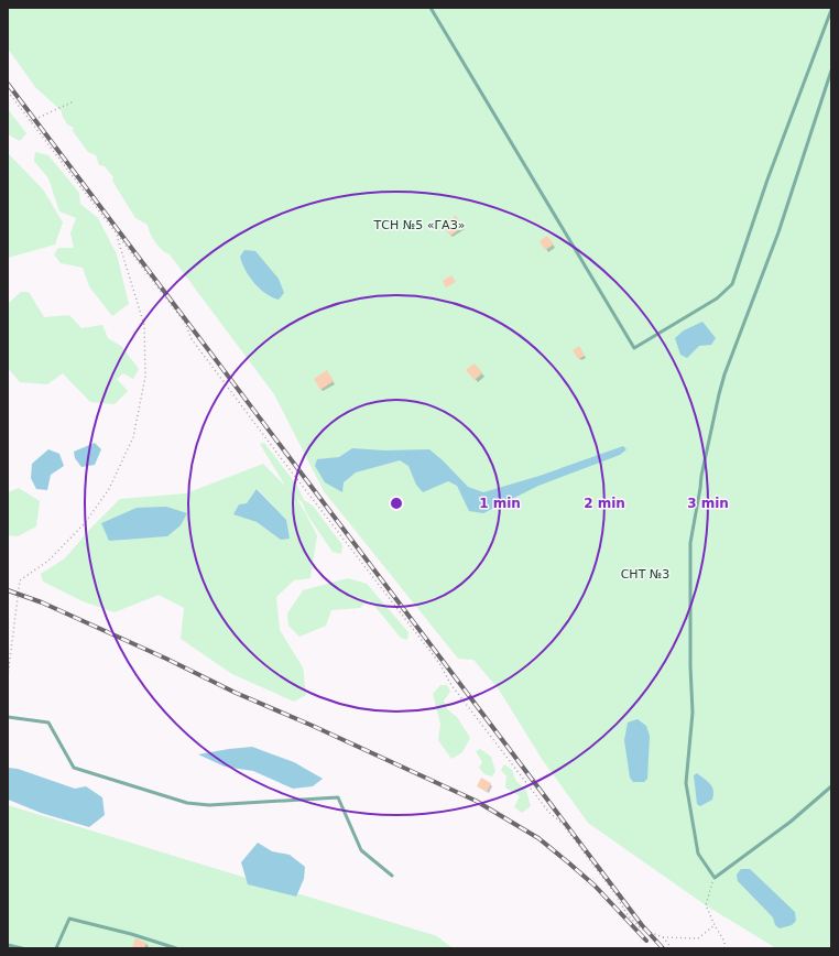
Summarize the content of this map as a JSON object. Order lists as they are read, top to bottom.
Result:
{
  "parks": ["ТСН №5 «ГАЗ»", "СНТ №3"],
  "rings": ["1 min", "2 min", "3 min"]
}
